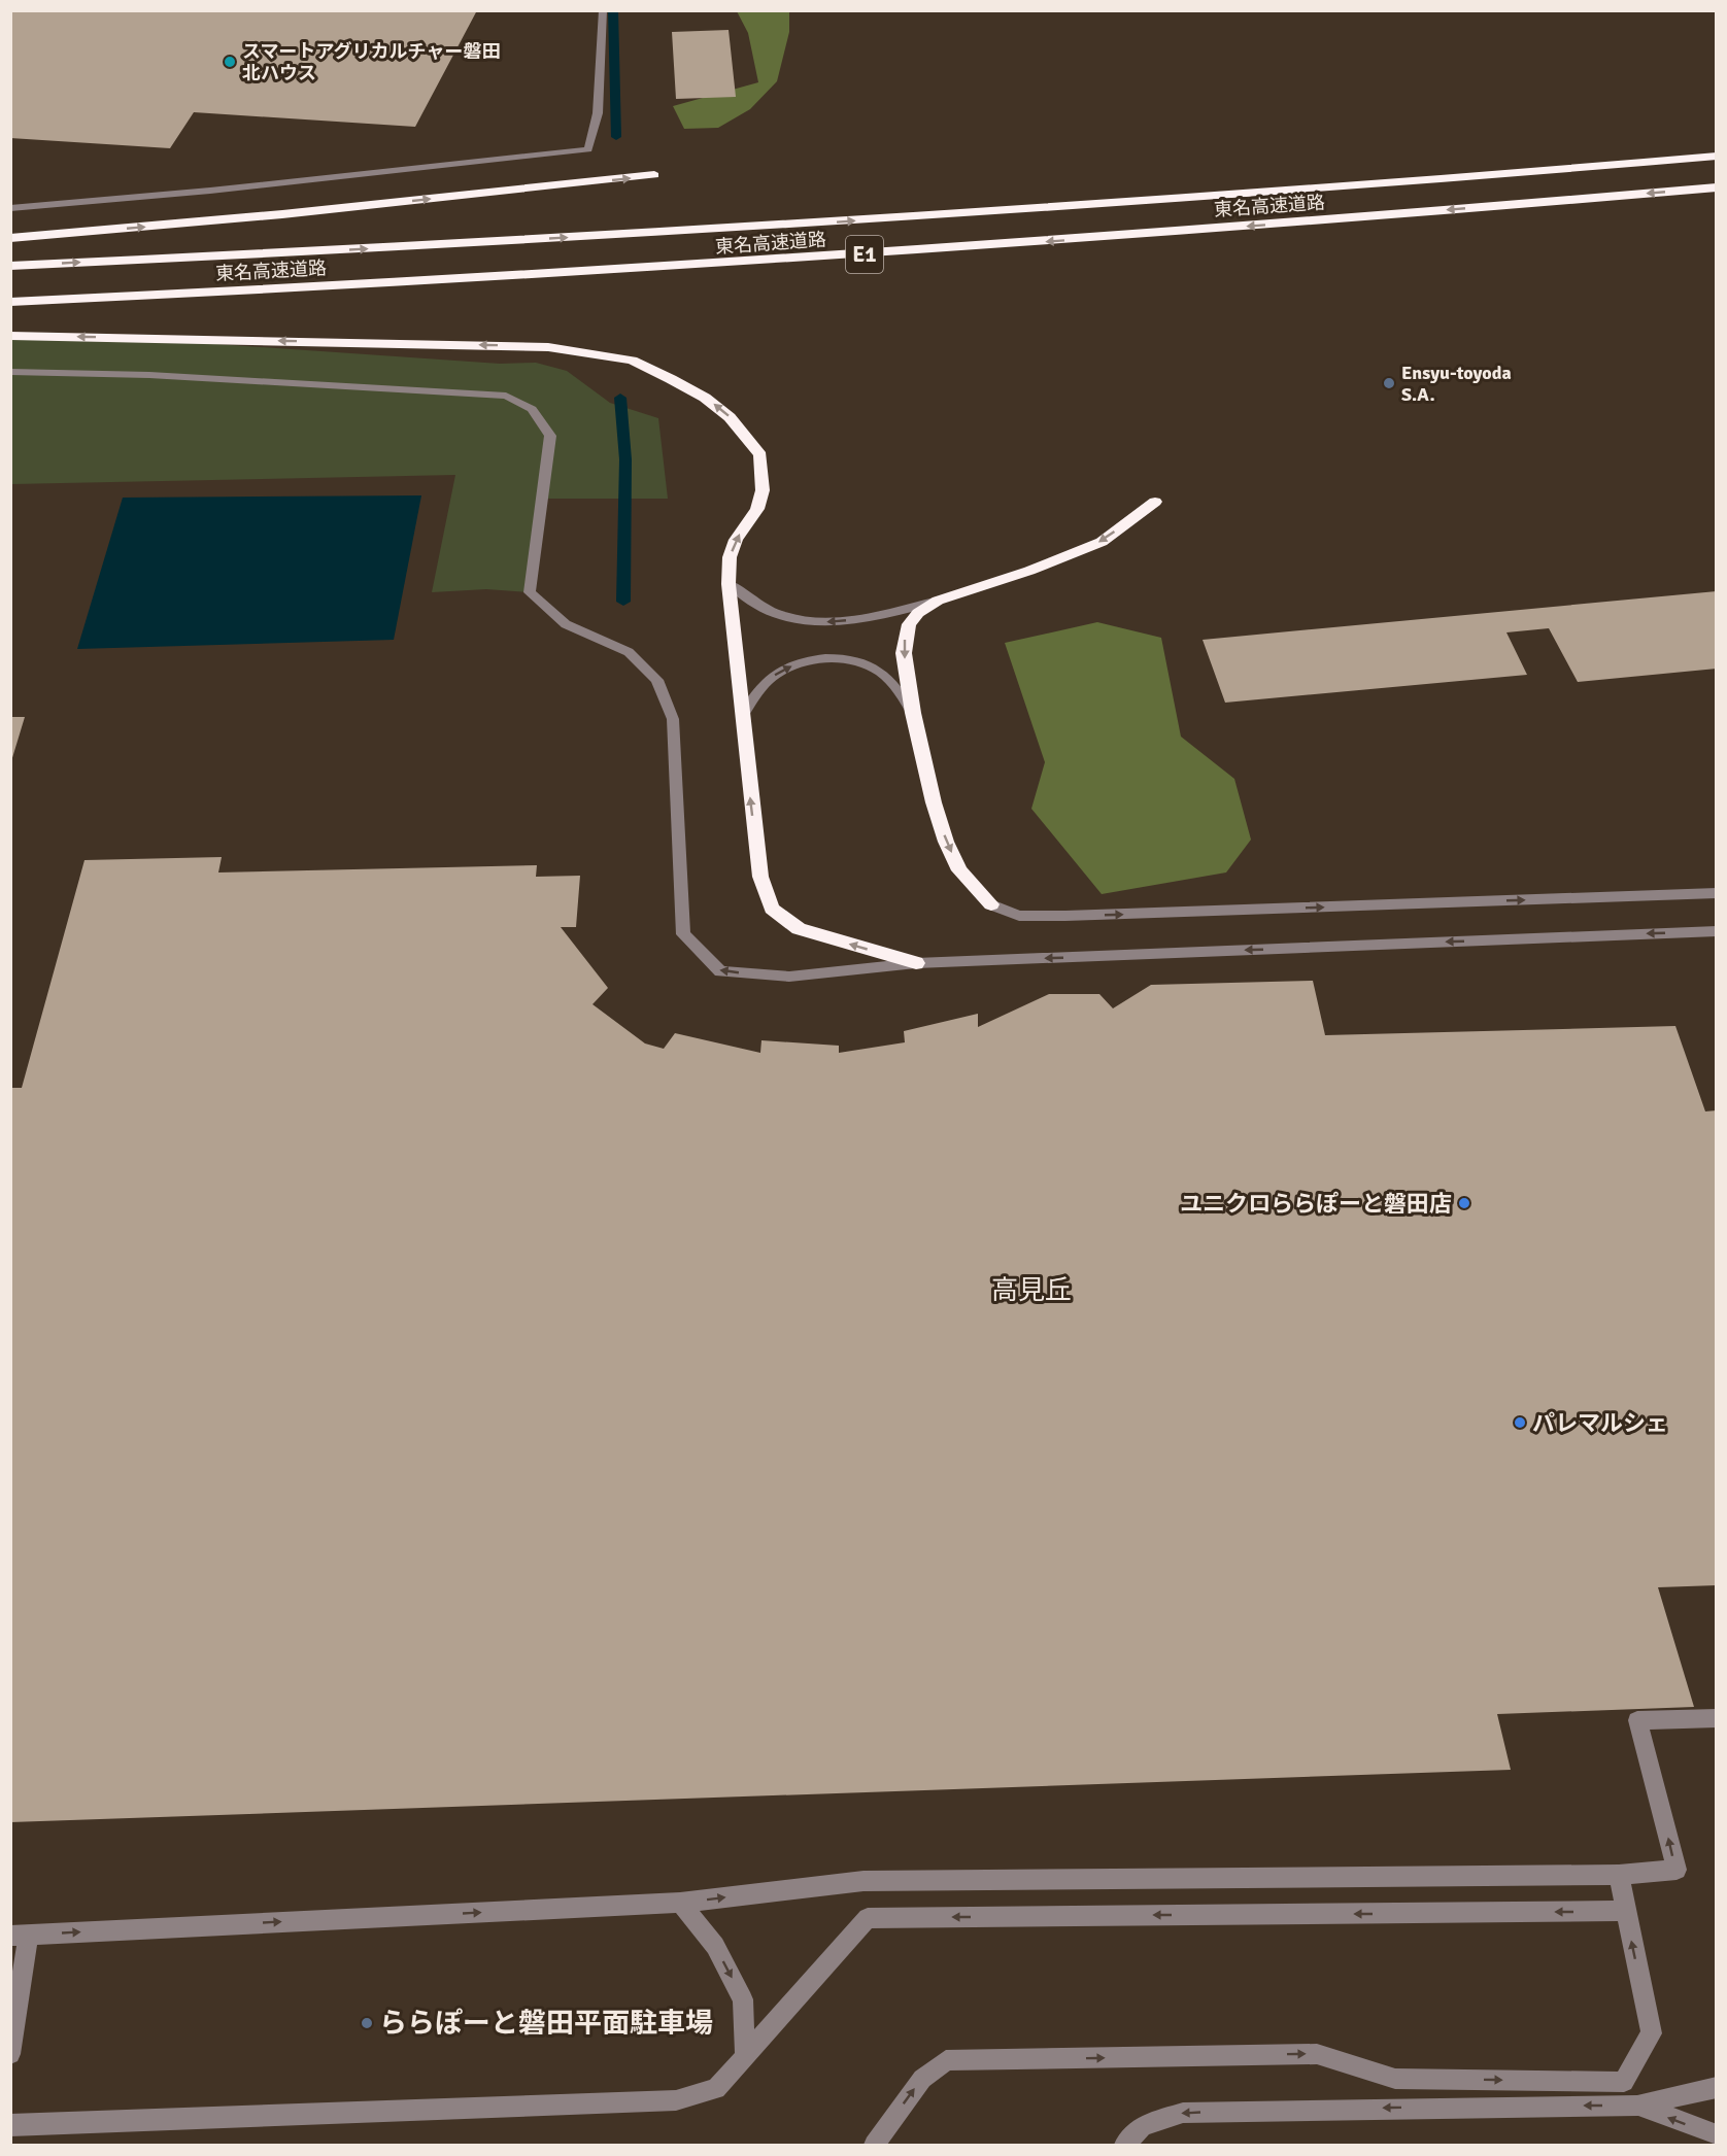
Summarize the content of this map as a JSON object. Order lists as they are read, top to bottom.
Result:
{
  "streets": {
    "highway": ["東名高速道路", "E1"]
  },
  "districts": ["高見丘"],
  "places": [
    "スマートアグリカルチャー磐田 北ハウス",
    "Ensyu-toyoda S.A.",
    "ユニクロららぽーと磐田店",
    "パレマルシェ",
    "ららぽーと磐田平面駐車場"
  ]
}
